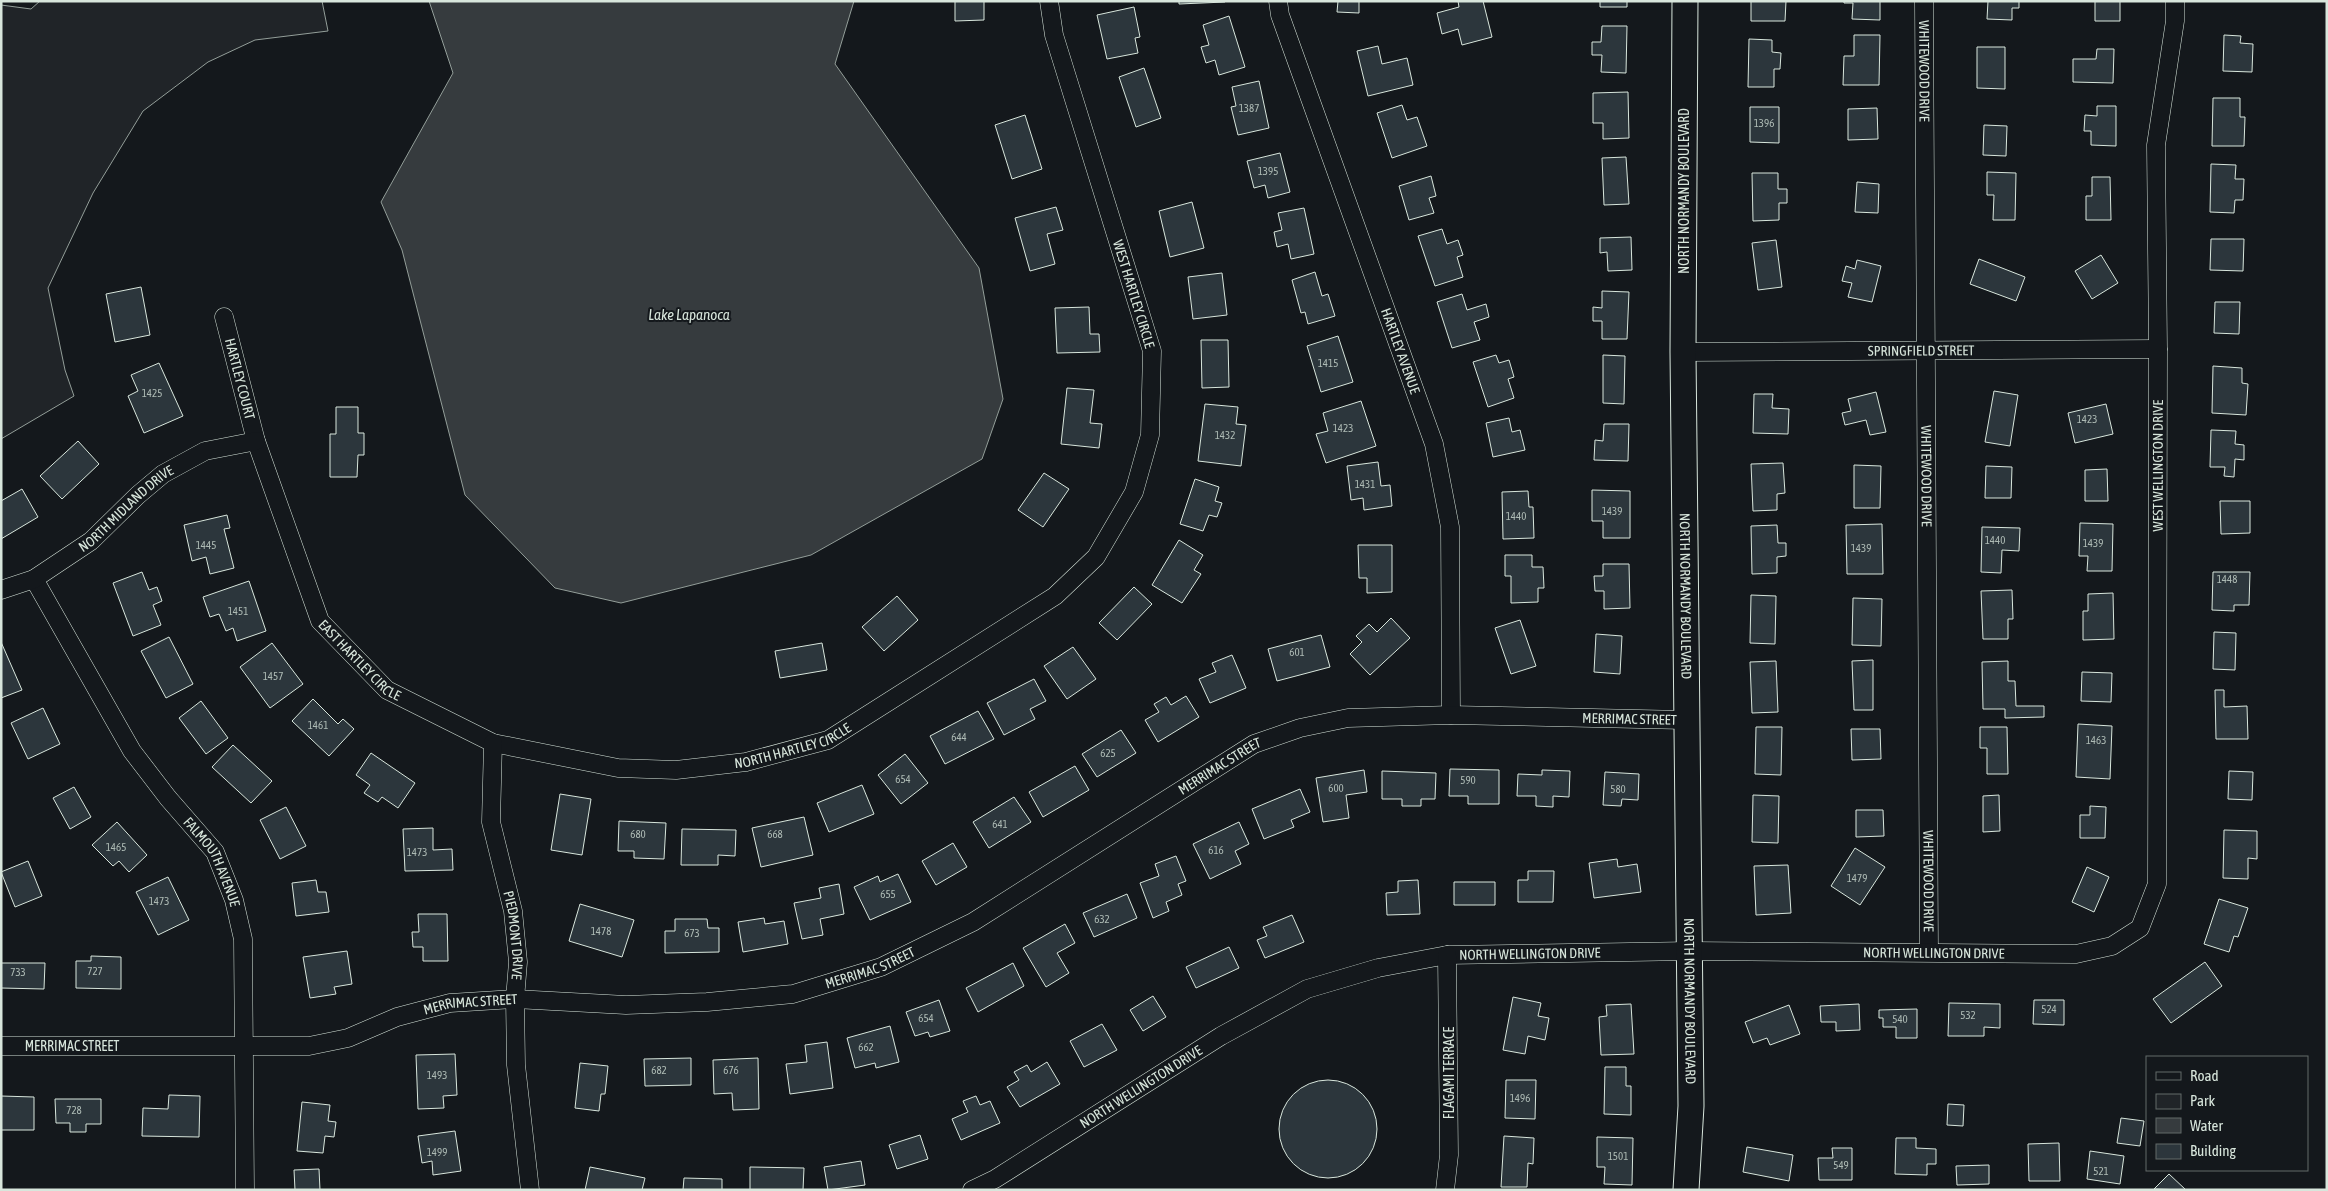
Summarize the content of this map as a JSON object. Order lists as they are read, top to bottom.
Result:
{
  "streets": {
    "street": [
      "WHITEWOOD DRIVE",
      "NORTH NORMANDY BOULEVARD",
      "WEST HARTLEY CIRCLE",
      "HARTLEY AVENUE",
      "SPRINGFIELD STREET",
      "HARTLEY COURT",
      "WEST WELLINGTON DRIVE",
      "NORTH MIDLAND DRIVE",
      "EAST HARTLEY CIRCLE",
      "MERRIMAC STREET",
      "NORTH HARTLEY CIRCLE",
      "FALMOUTH AVENUE",
      "PIEDMONT DRIVE",
      "NORTH WELLINGTON DRIVE",
      "FLAGAMI TERRACE"
    ]
  },
  "crossings": [
    ["WHITEWOOD DRIVE", "SPRINGFIELD STREET"],
    ["WHITEWOOD DRIVE", "NORTH WELLINGTON DRIVE"],
    ["NORTH NORMANDY BOULEVARD", "SPRINGFIELD STREET"],
    ["NORTH NORMANDY BOULEVARD", "MERRIMAC STREET"],
    ["NORTH NORMANDY BOULEVARD", "NORTH WELLINGTON DRIVE"],
    ["WEST HARTLEY CIRCLE", "NORTH HARTLEY CIRCLE"],
    ["HARTLEY AVENUE", "MERRIMAC STREET"],
    ["SPRINGFIELD STREET", "WEST WELLINGTON DRIVE"],
    ["HARTLEY COURT", "NORTH MIDLAND DRIVE"],
    ["HARTLEY COURT", "EAST HARTLEY CIRCLE"],
    ["WEST WELLINGTON DRIVE", "NORTH WELLINGTON DRIVE"],
    ["NORTH MIDLAND DRIVE", "EAST HARTLEY CIRCLE"],
    ["NORTH MIDLAND DRIVE", "FALMOUTH AVENUE"],
    ["EAST HARTLEY CIRCLE", "NORTH HARTLEY CIRCLE"],
    ["EAST HARTLEY CIRCLE", "PIEDMONT DRIVE"],
    ["MERRIMAC STREET", "FALMOUTH AVENUE"],
    ["MERRIMAC STREET", "PIEDMONT DRIVE"],
    ["NORTH HARTLEY CIRCLE", "PIEDMONT DRIVE"],
    ["NORTH WELLINGTON DRIVE", "FLAGAMI TERRACE"]
  ],
  "water": ["Lake Lapanoca"],
  "house_numbers": [
    "1387",
    "1396",
    "1395",
    "1415",
    "1425",
    "1423",
    "1423",
    "1432",
    "1431",
    "1439",
    "1440",
    "1440",
    "1439",
    "1445",
    "1439",
    "1448",
    "1451",
    "601",
    "1457",
    "1461",
    "644",
    "1463",
    "625",
    "654",
    "590",
    "600",
    "580",
    "641",
    "680",
    "668",
    "1465",
    "616",
    "1473",
    "1479",
    "655",
    "1473",
    "632",
    "1478",
    "673",
    "727",
    "733",
    "524",
    "532",
    "654",
    "540",
    "662",
    "682",
    "676",
    "1493",
    "1496",
    "728",
    "1499",
    "1501",
    "549",
    "521"
  ],
  "legend": [
    "Road",
    "Park",
    "Water",
    "Building"
  ]
}
